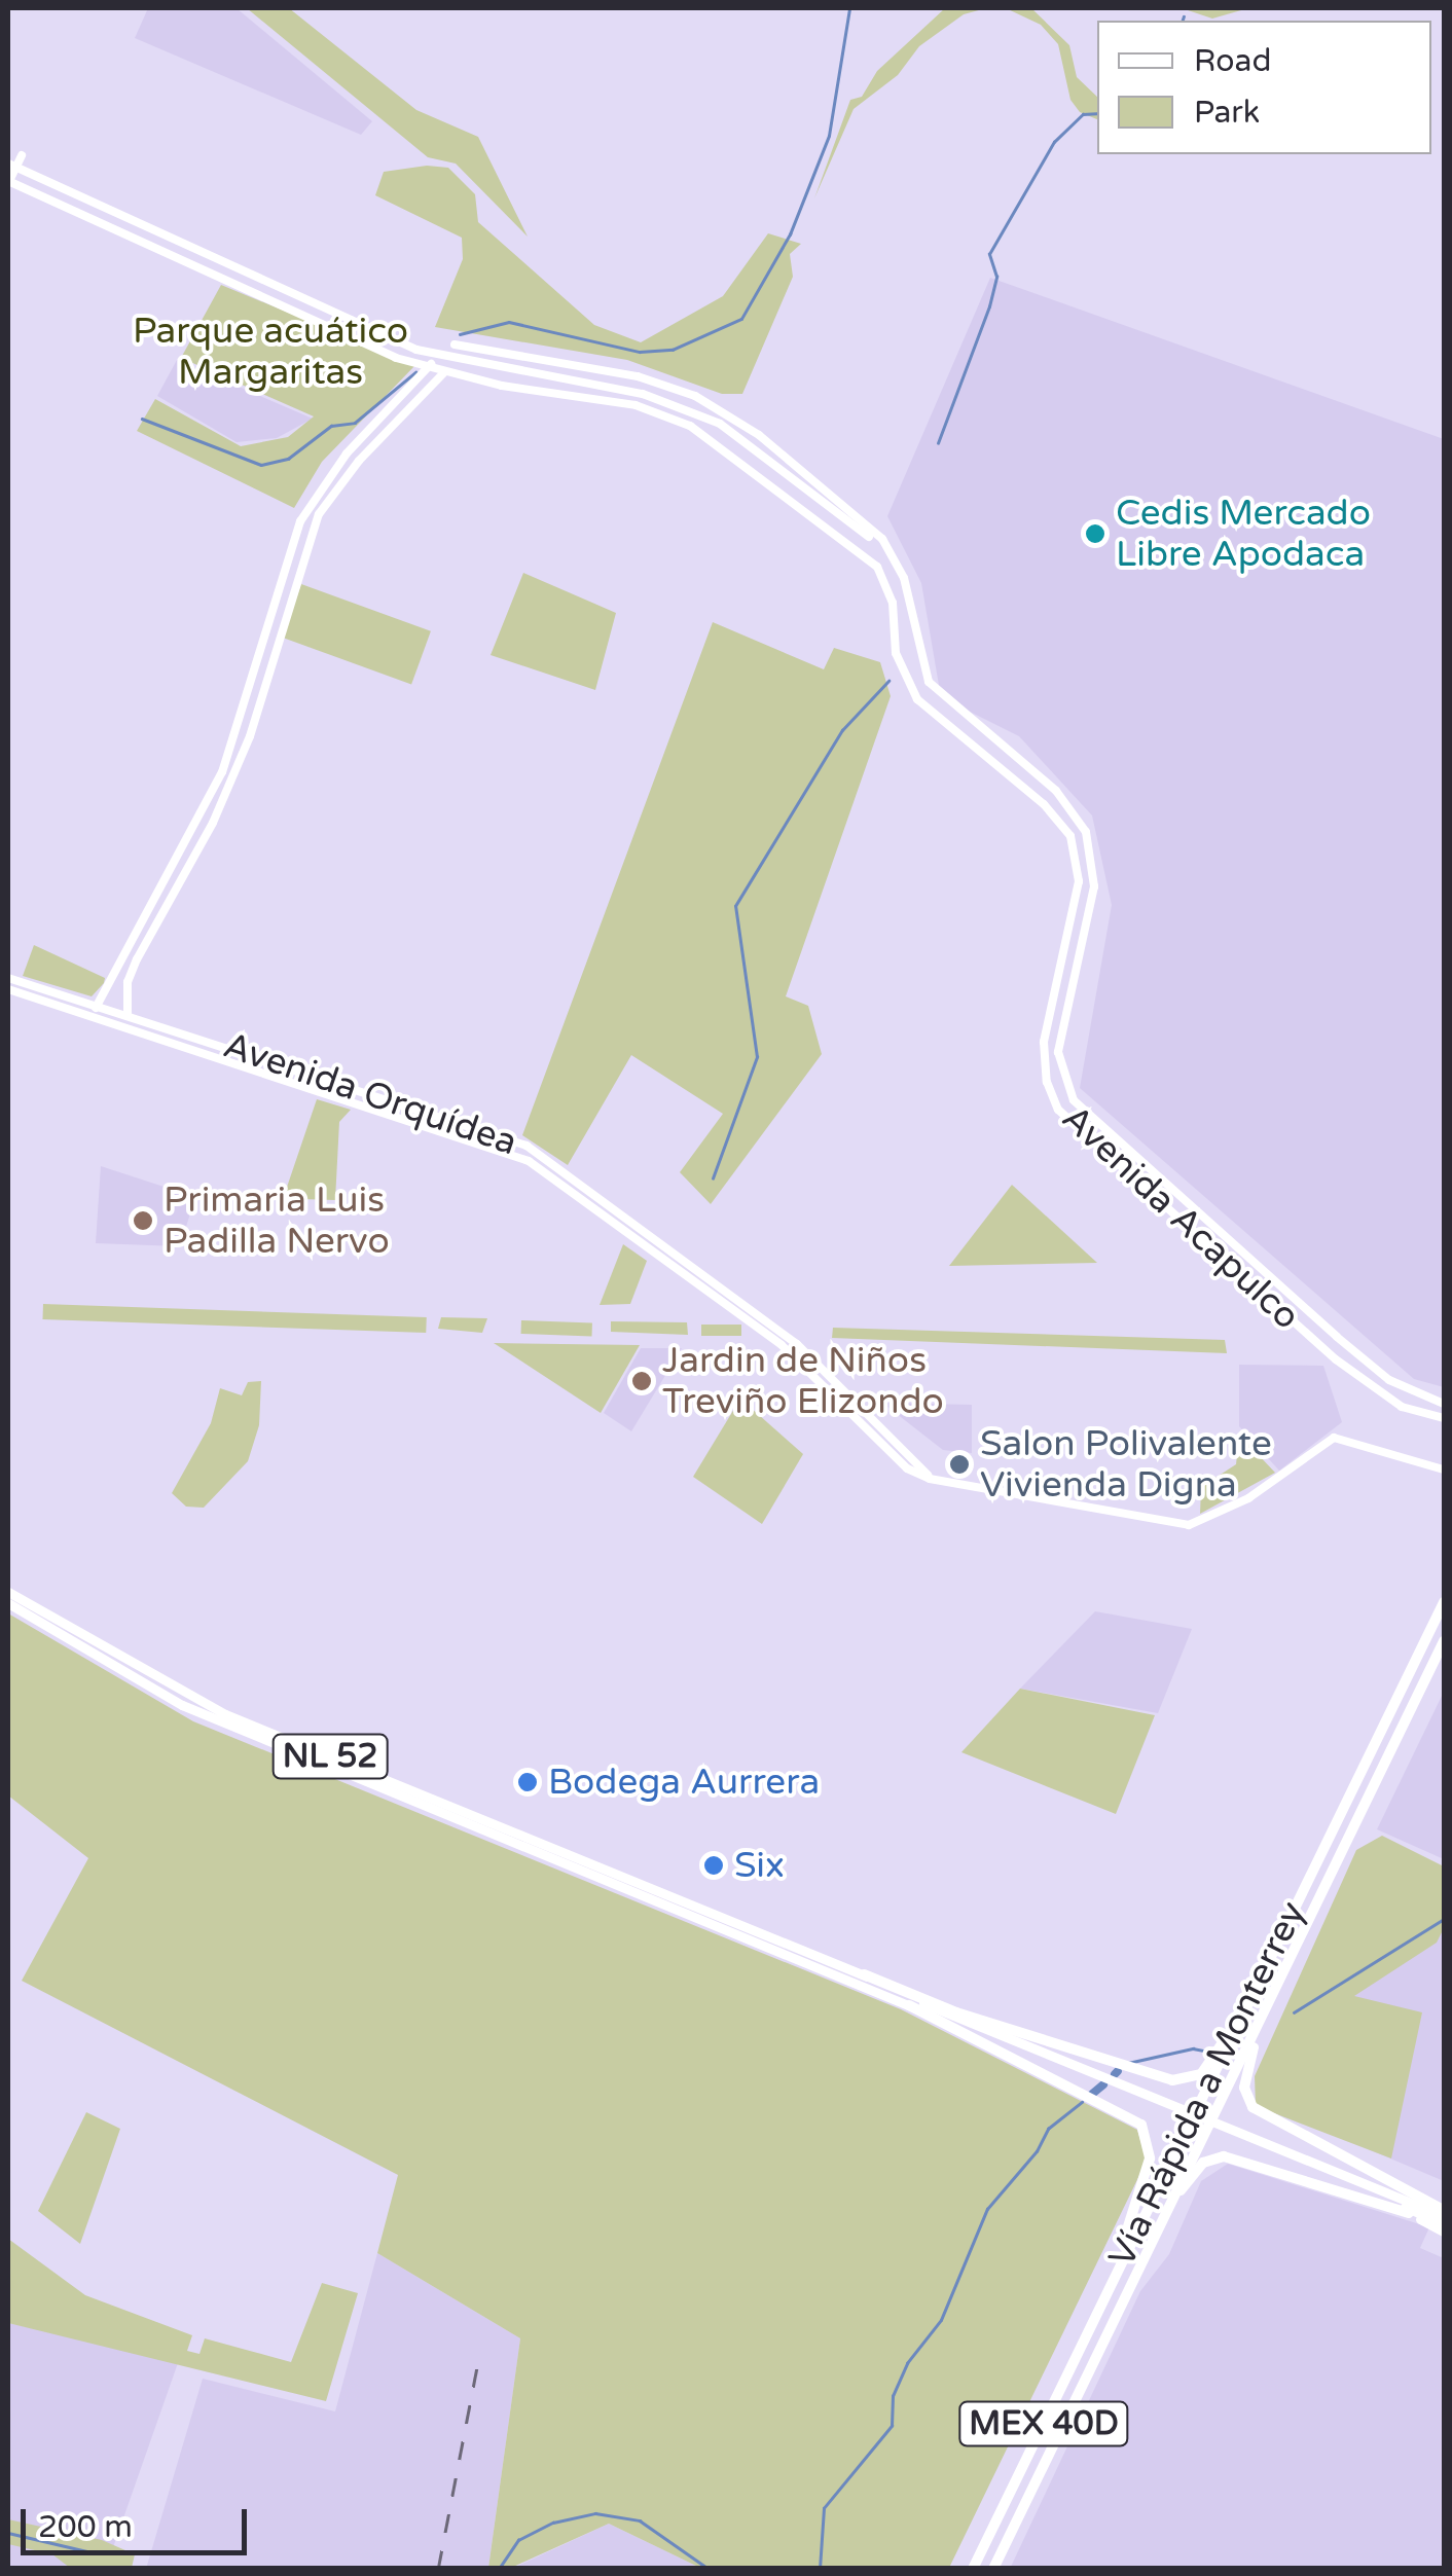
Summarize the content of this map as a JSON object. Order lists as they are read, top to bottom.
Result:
{
  "streets": {
    "highway": ["Vía Rápida a Monterrey", "MEX 40D"],
    "main road": ["NL 52"],
    "street": ["Avenida Orquídea", "Avenida Acapulco"]
  },
  "parks": ["Parque acuático Margaritas"],
  "places": [
    "Cedis Mercado Libre Apodaca",
    "Primaria Luis Padilla Nervo",
    "Jardin de Niños Treviño Elizondo",
    "Salon Polivalente Vivienda Digna",
    "Bodega Aurrera",
    "Six"
  ],
  "legend": ["Road", "Park"],
  "scale_bar": "200 m"
}
